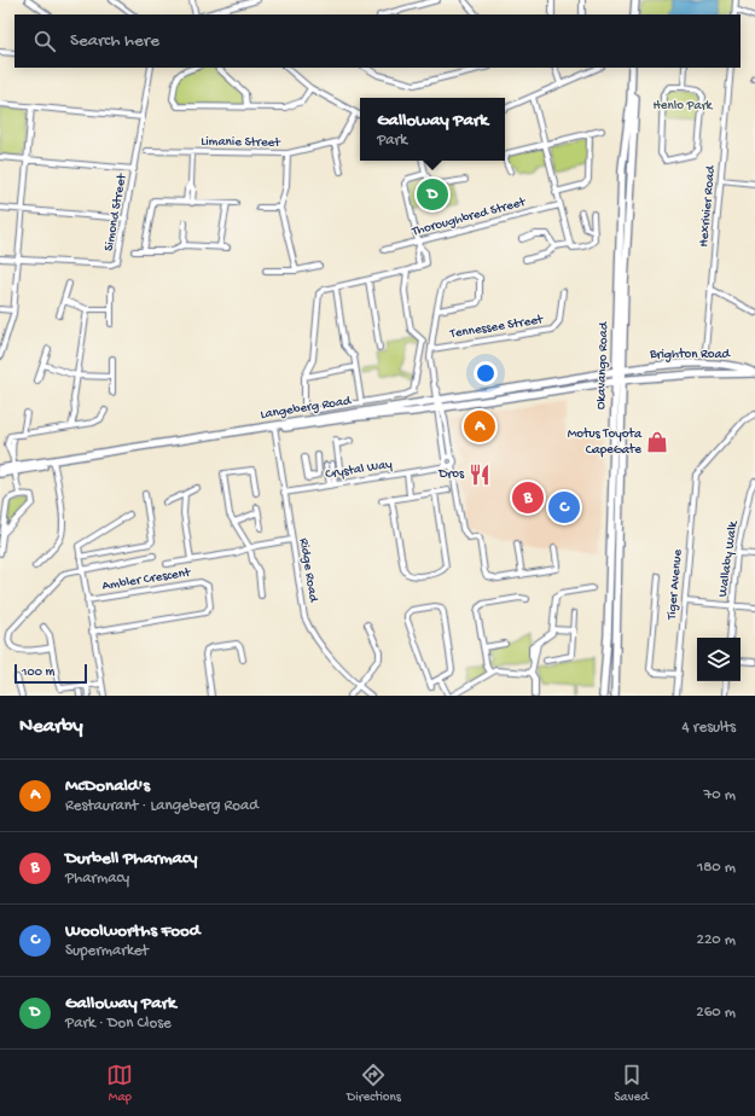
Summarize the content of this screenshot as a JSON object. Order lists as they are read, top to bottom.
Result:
{
  "streets": {
    "main road": ["Brighton Road", "Okavango Road", "Langeberg Road"],
    "street": [
      "Limanie Street",
      "Hexrivier Road",
      "Simond Street",
      "Thoroughbred Street",
      "Tennessee Street",
      "Crystal Way",
      "Wallaby Walk",
      "Ridge Road",
      "Ambler Crescent",
      "Tiger Avenue"
    ]
  },
  "crossings": [
    ["Brighton Road", "Okavango Road"],
    ["Brighton Road", "Langeberg Road"],
    ["Okavango Road", "Langeberg Road"],
    ["Langeberg Road", "Ridge Road"],
    ["Crystal Way", "Ridge Road"]
  ],
  "parks": ["Henlo Park"],
  "places": {
    "shop": ["Motus Toyota CapeGate"],
    "restaurant": ["Dros"]
  },
  "scale_bar": "100 m",
  "page": {
    "search": "Search here",
    "popup": ["Galloway Park", "Park"],
    "pins": [
      "D",
      "A",
      "B",
      "C"
    ],
    "scale": "100 m",
    "heading": ["Nearby", "4 results"],
    "list": [
      {
        "mark": "A",
        "name": "McDonald's",
        "note": "Restaurant · Langeberg Road",
        "value": "70 m"
      },
      {
        "mark": "B",
        "name": "Durbell Pharmacy",
        "note": "Pharmacy",
        "value": "180 m"
      },
      {
        "mark": "C",
        "name": "Woolworths Food",
        "note": "Supermarket",
        "value": "220 m"
      },
      {
        "mark": "D",
        "name": "Galloway Park",
        "note": "Park · Don Close",
        "value": "260 m"
      }
    ],
    "nav": ["Map", "Directions", "Saved"]
  }
}
